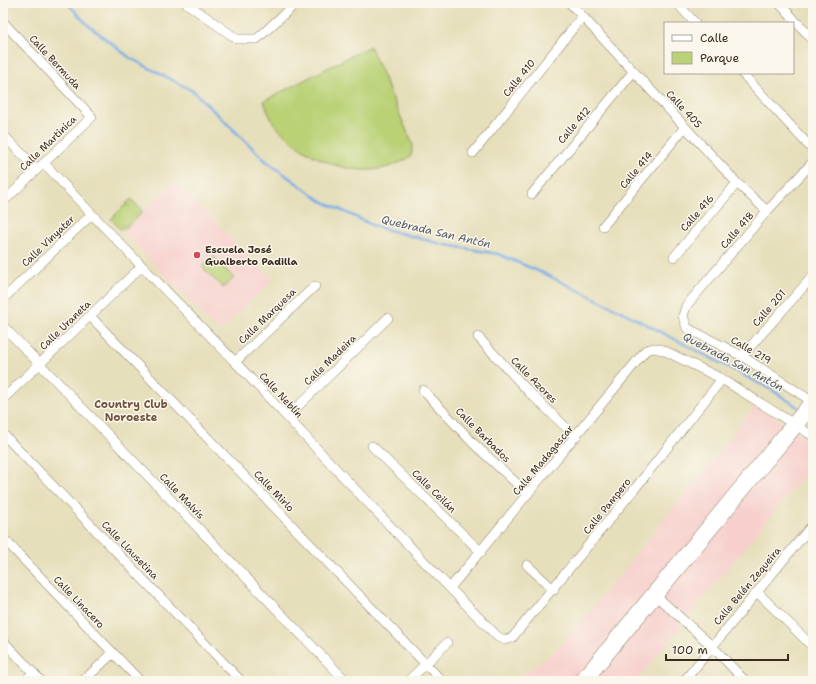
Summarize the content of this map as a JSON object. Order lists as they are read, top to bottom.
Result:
{
  "streets": {
    "street": [
      "Calle Bermuda",
      "Calle 410",
      "Calle 405",
      "Calle 412",
      "Calle Martinica",
      "Calle 414",
      "Calle 416",
      "Calle 418",
      "Calle Vinyater",
      "Calle 201",
      "Calle Marquesa",
      "Calle Uraneta",
      "Calle 219",
      "Calle Madeira",
      "Calle Azores",
      "Calle Neblín",
      "Calle Barbados",
      "Calle Madagascar",
      "Calle Mirlo",
      "Calle Ceilán",
      "Calle Malvis",
      "Calle Pampero",
      "Calle Llausetina",
      "Calle Belén Zequeira",
      "Calle Linacero"
    ]
  },
  "crossings": [
    ["Calle Bermuda", "Calle Martinica"],
    ["Calle 410", "Calle 405"],
    ["Calle 405", "Calle 412"],
    ["Calle 405", "Calle 414"],
    ["Calle 405", "Calle 416"],
    ["Calle 405", "Calle 418"],
    ["Calle Martinica", "Calle Neblín"],
    ["Calle 418", "Calle 219"],
    ["Calle Vinyater", "Calle Neblín"],
    ["Calle 201", "Calle 219"],
    ["Calle Marquesa", "Calle Neblín"],
    ["Calle Uraneta", "Calle Neblín"],
    ["Calle Uraneta", "Calle Mirlo"],
    ["Calle Uraneta", "Calle Malvis"],
    ["Calle Madeira", "Calle Neblín"],
    ["Calle Azores", "Calle Madagascar"],
    ["Calle Neblín", "Calle Madagascar"],
    ["Calle Neblín", "Calle Pampero"],
    ["Calle Barbados", "Calle Madagascar"],
    ["Calle Madagascar", "Calle Ceilán"],
    ["Calle Madagascar", "Calle Pampero"]
  ],
  "districts": ["Country Club Noroeste"],
  "water": ["Quebrada San Antón"],
  "places": ["Escuela José Gualberto Padilla"],
  "legend": ["Calle", "Parque"],
  "scale_bar": "100 m"
}
